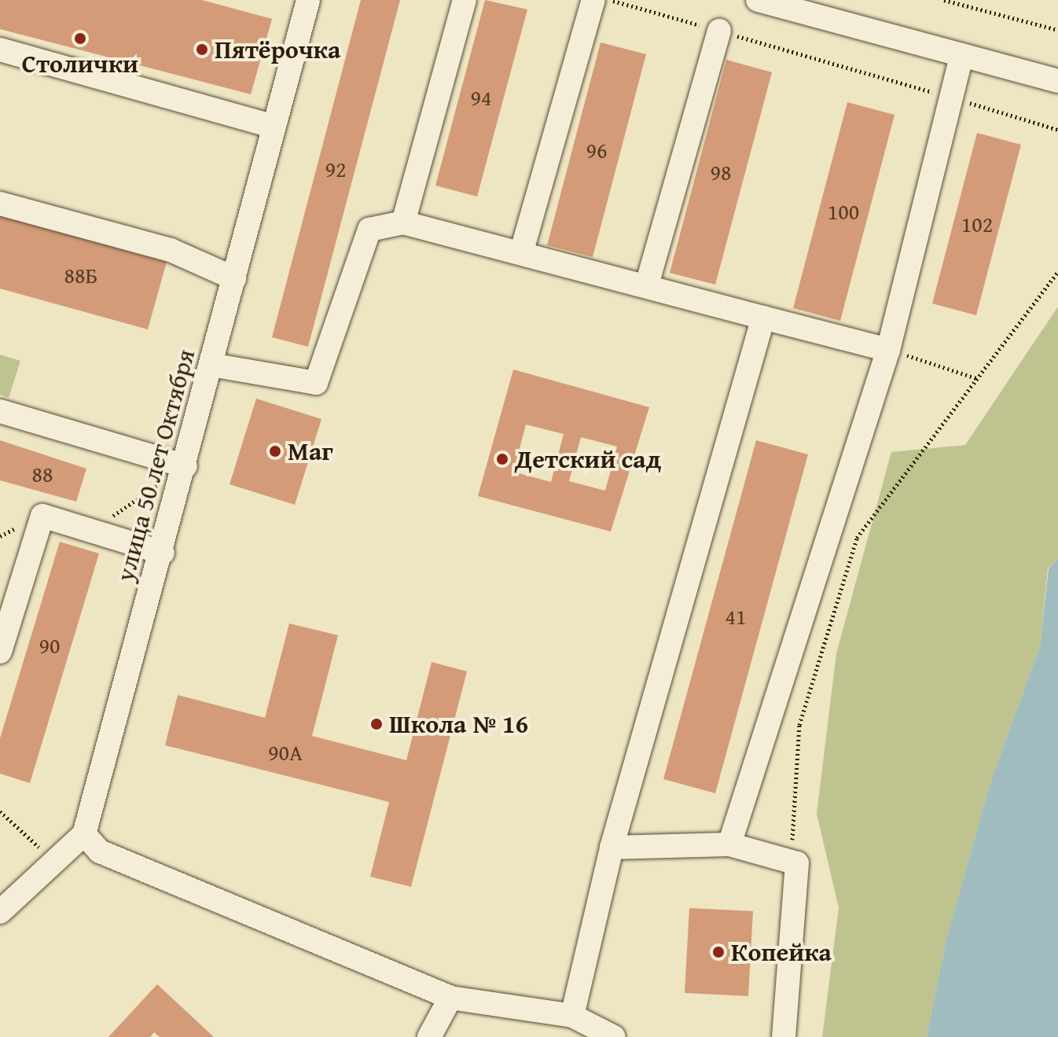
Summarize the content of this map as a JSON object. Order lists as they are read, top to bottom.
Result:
{
  "streets": {
    "street": ["улица 50 лет Октября"]
  },
  "places": [
    "Столички",
    "Пятёрочка",
    "Маг",
    "Детский сад",
    "Школа № 16",
    "Копейка"
  ],
  "house_numbers": [
    "94",
    "96",
    "92",
    "98",
    "100",
    "102",
    "88Б",
    "88",
    "41",
    "90",
    "90А"
  ]
}
